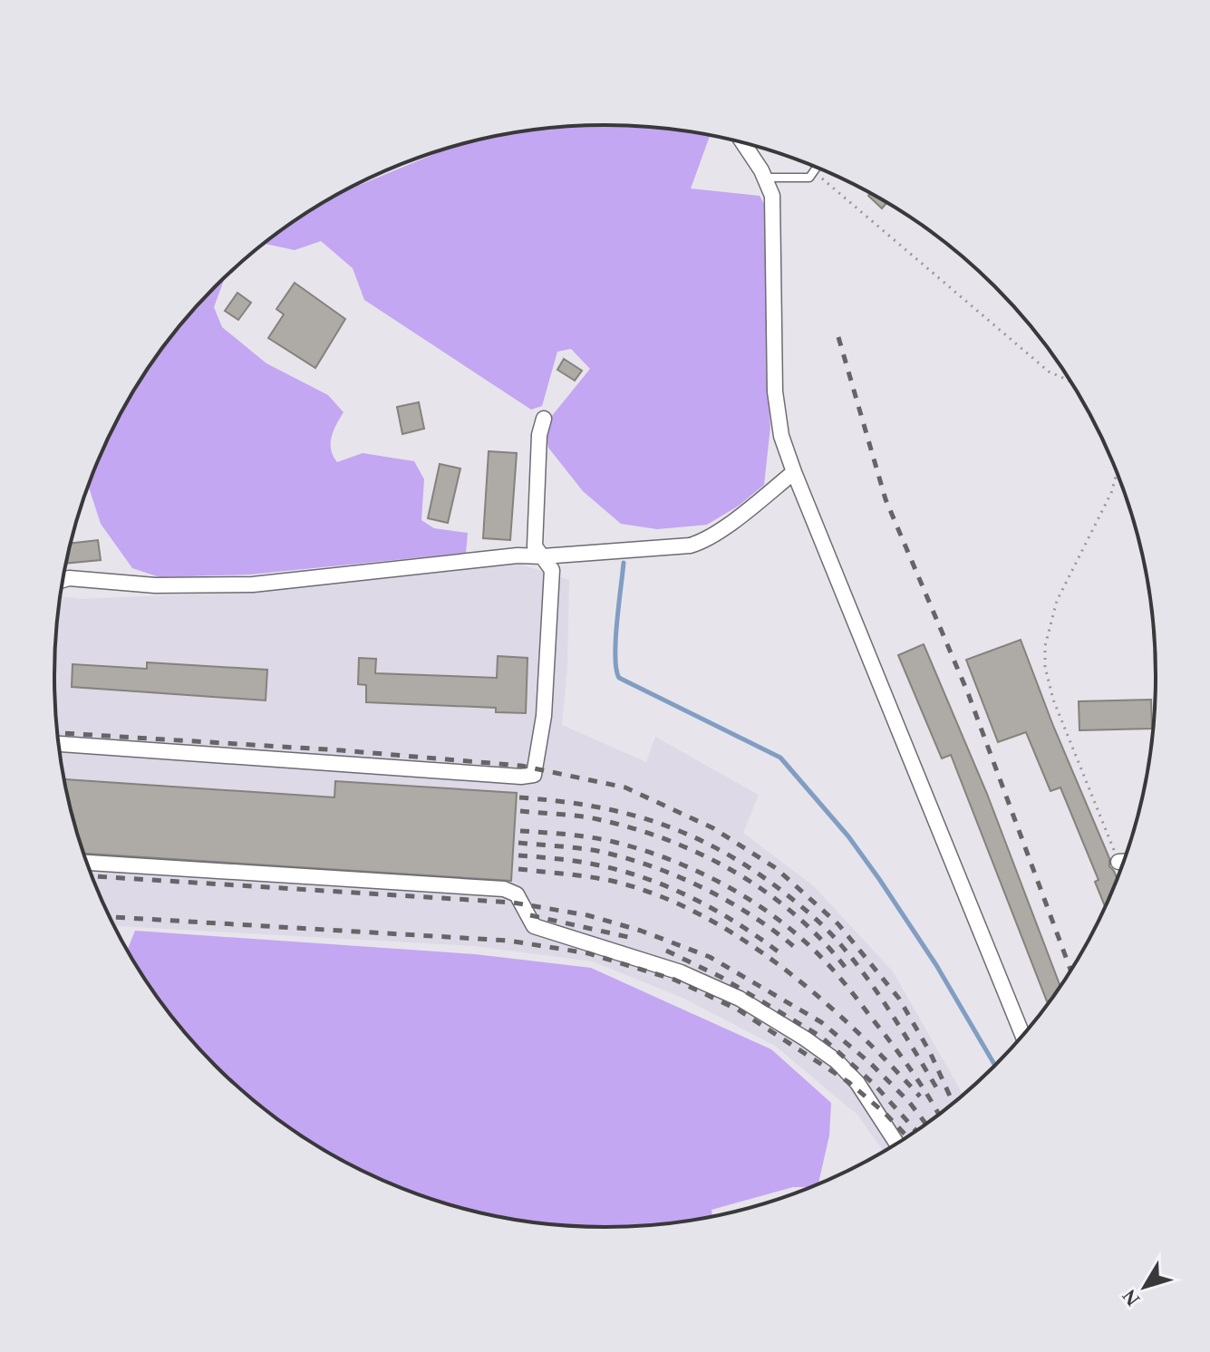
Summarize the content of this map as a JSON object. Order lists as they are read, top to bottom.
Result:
{
  "north": "bottom left"
}
